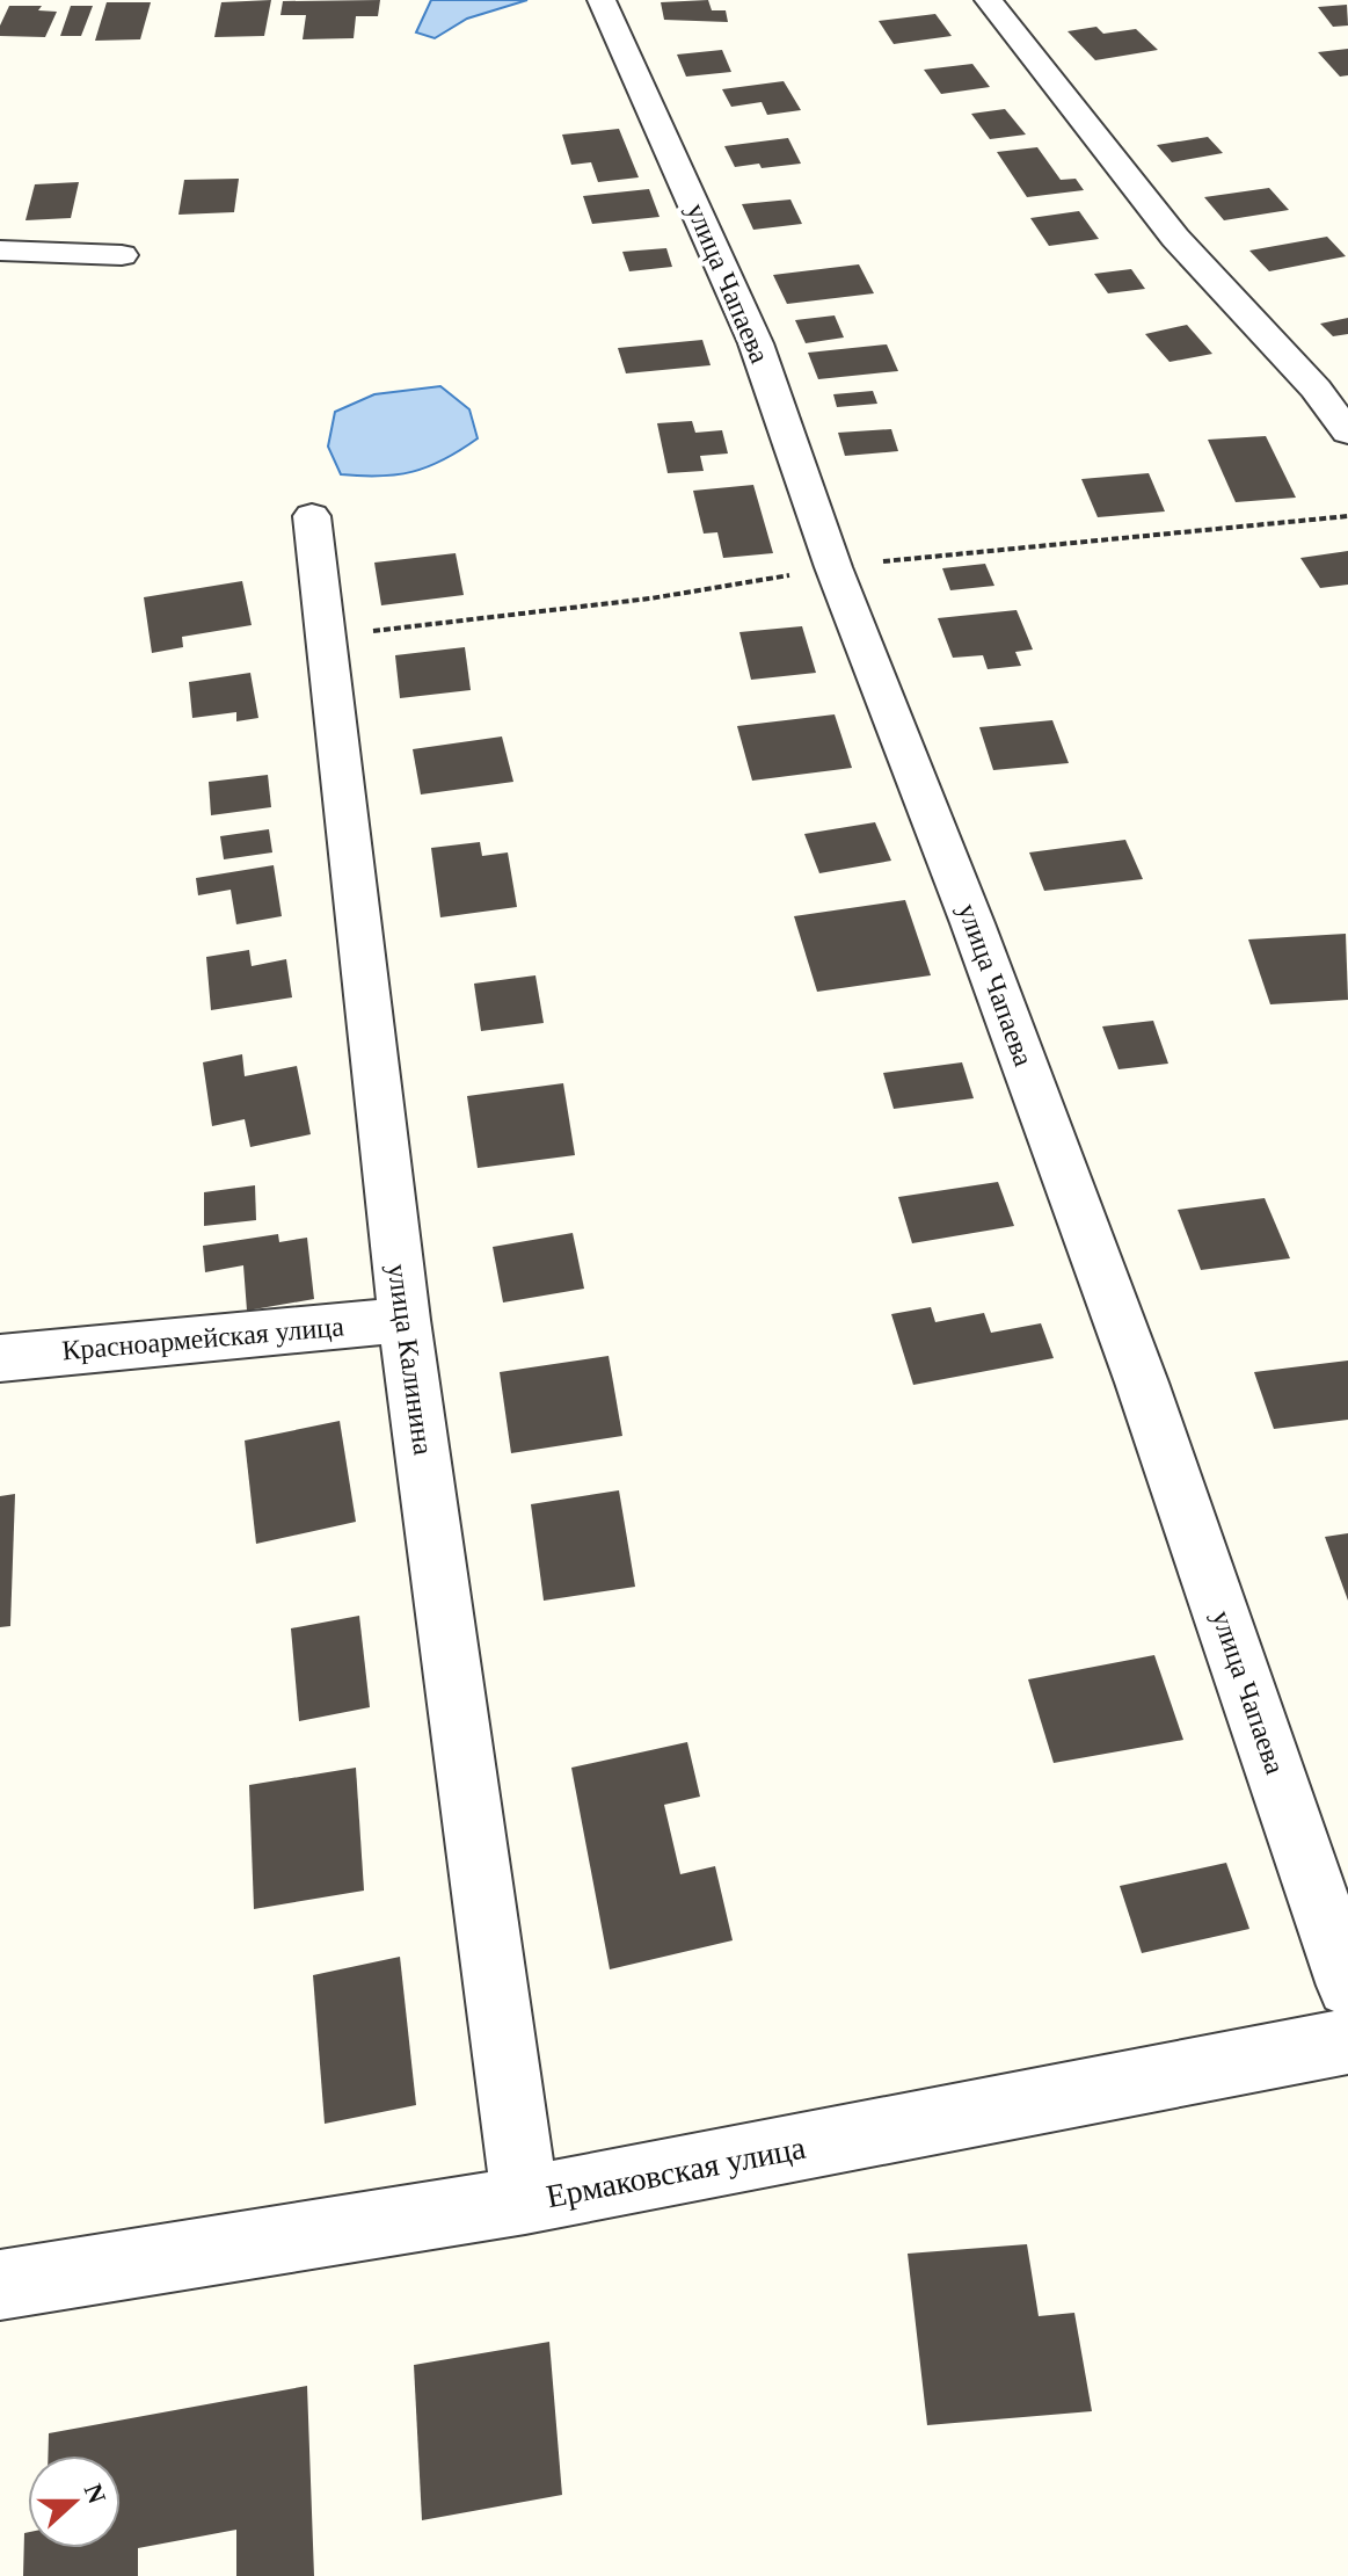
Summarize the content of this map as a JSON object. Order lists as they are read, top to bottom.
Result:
{
  "streets": {
    "street": [
      "улица Чапаева",
      "Красноармейская улица",
      "улица Калинина",
      "Ермаковская улица"
    ]
  },
  "crossings": [
    ["Красноармейская улица", "улица Калинина"],
    ["улица Калинина", "Ермаковская улица"]
  ],
  "north": "right"
}
